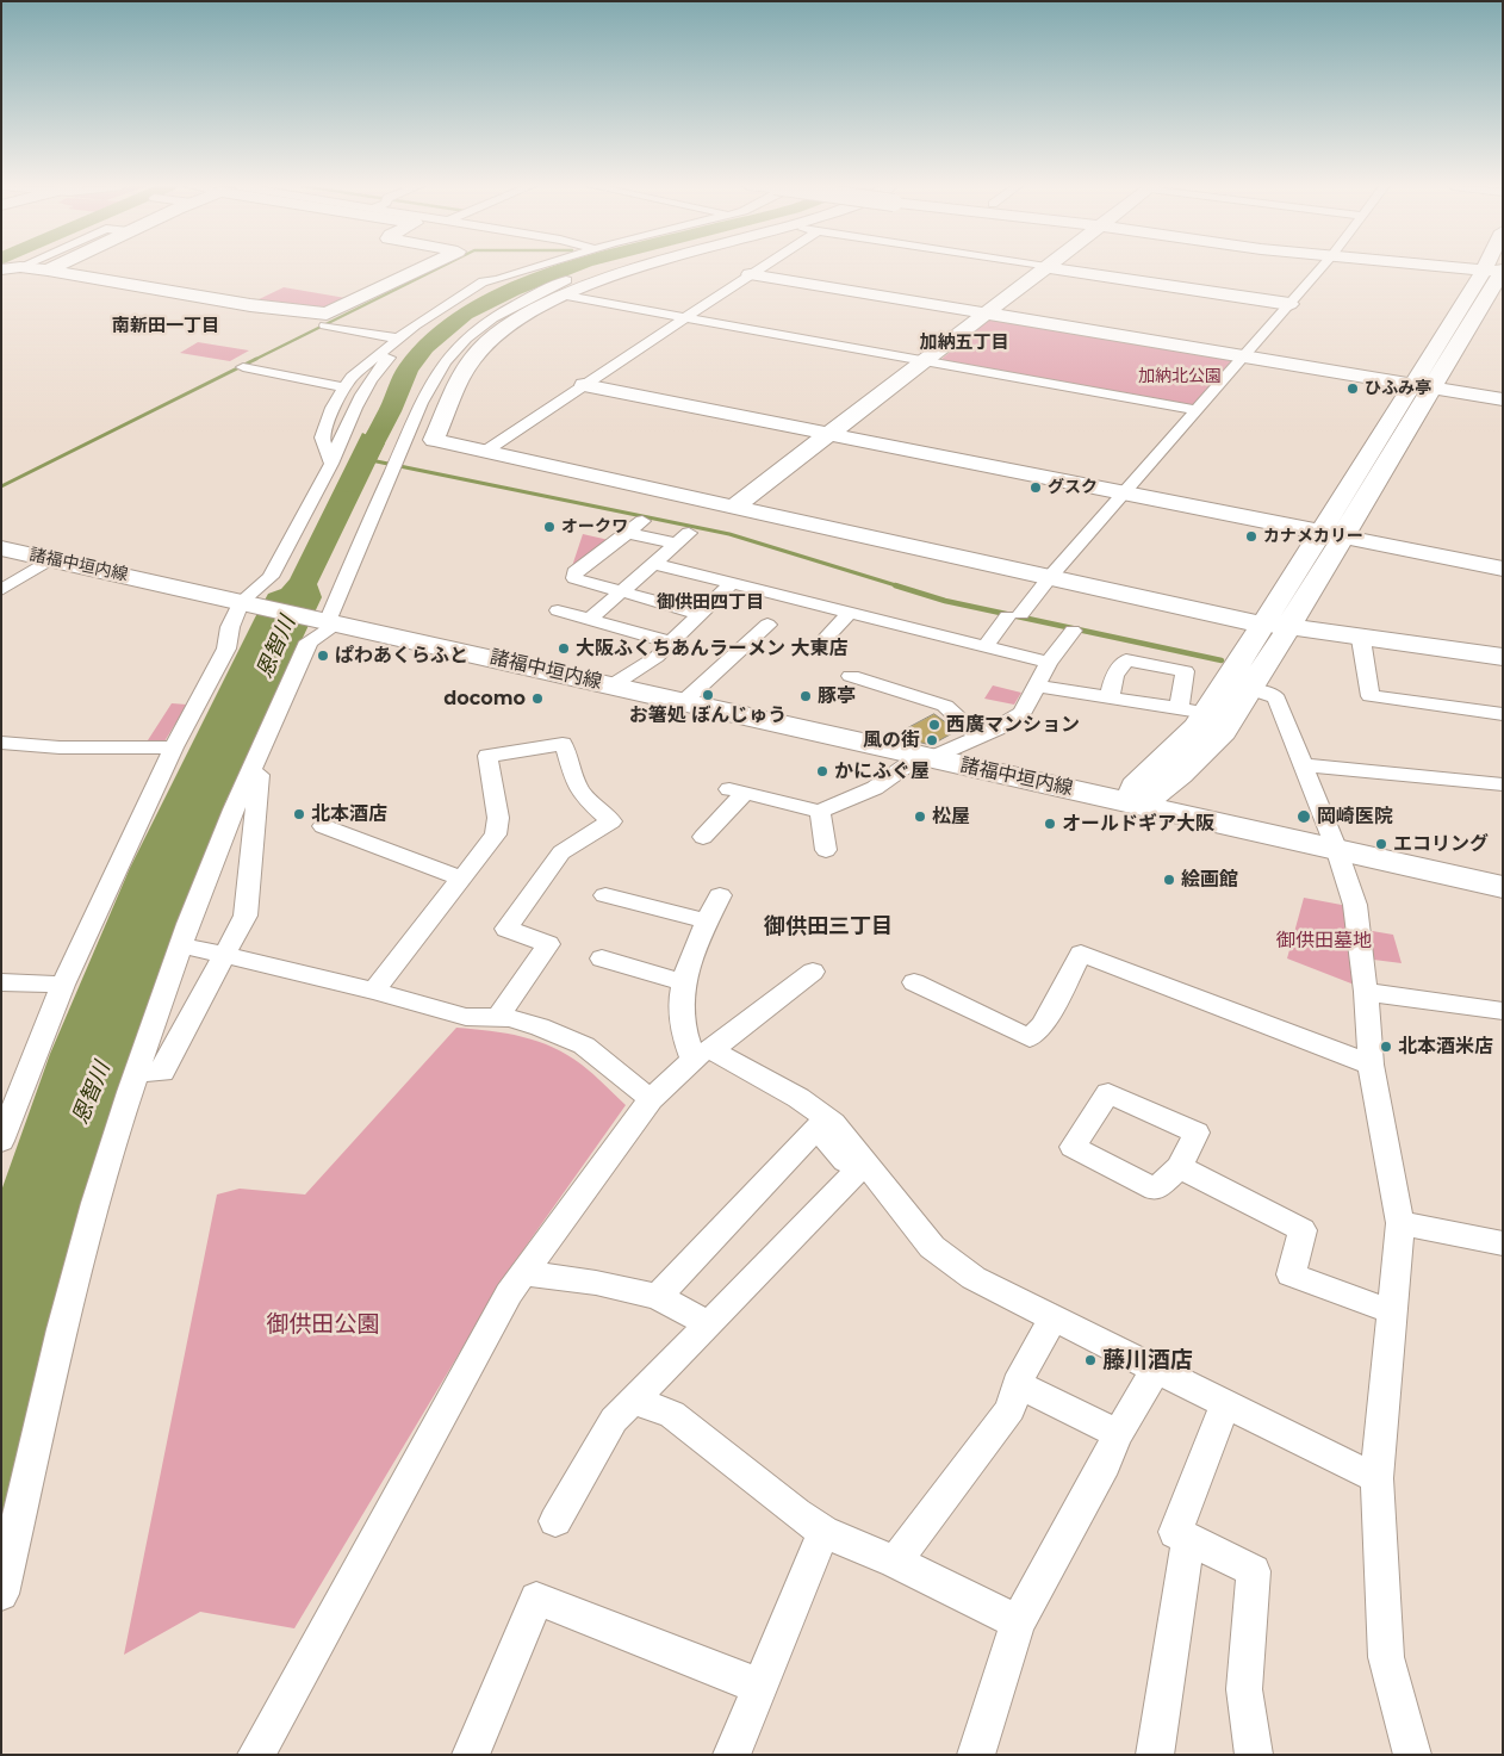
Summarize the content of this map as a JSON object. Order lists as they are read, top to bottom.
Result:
{
  "streets": {
    "main road": ["諸福中垣内線"]
  },
  "districts": [
    "南新田一丁目",
    "加納五丁目",
    "御供田四丁目",
    "御供田三丁目"
  ],
  "water": ["恩智川"],
  "parks": ["加納北公園", "御供田墓地", "御供田公園"],
  "places": [
    "ひふみ亭",
    "グスク",
    "オークワ",
    "カナメカリー",
    "大阪ふくちあんラーメン 大東店",
    "ぱわあくらふと",
    "お箸処 ぼんじゅう",
    "豚亭",
    "docomo",
    "西廣マンション",
    "風の街",
    "かにふぐ屋",
    "北本酒店",
    "松屋",
    "岡崎医院",
    "オールドギア大阪",
    "エコリング",
    "絵画館",
    "北本酒米店",
    "藤川酒店"
  ]
}
